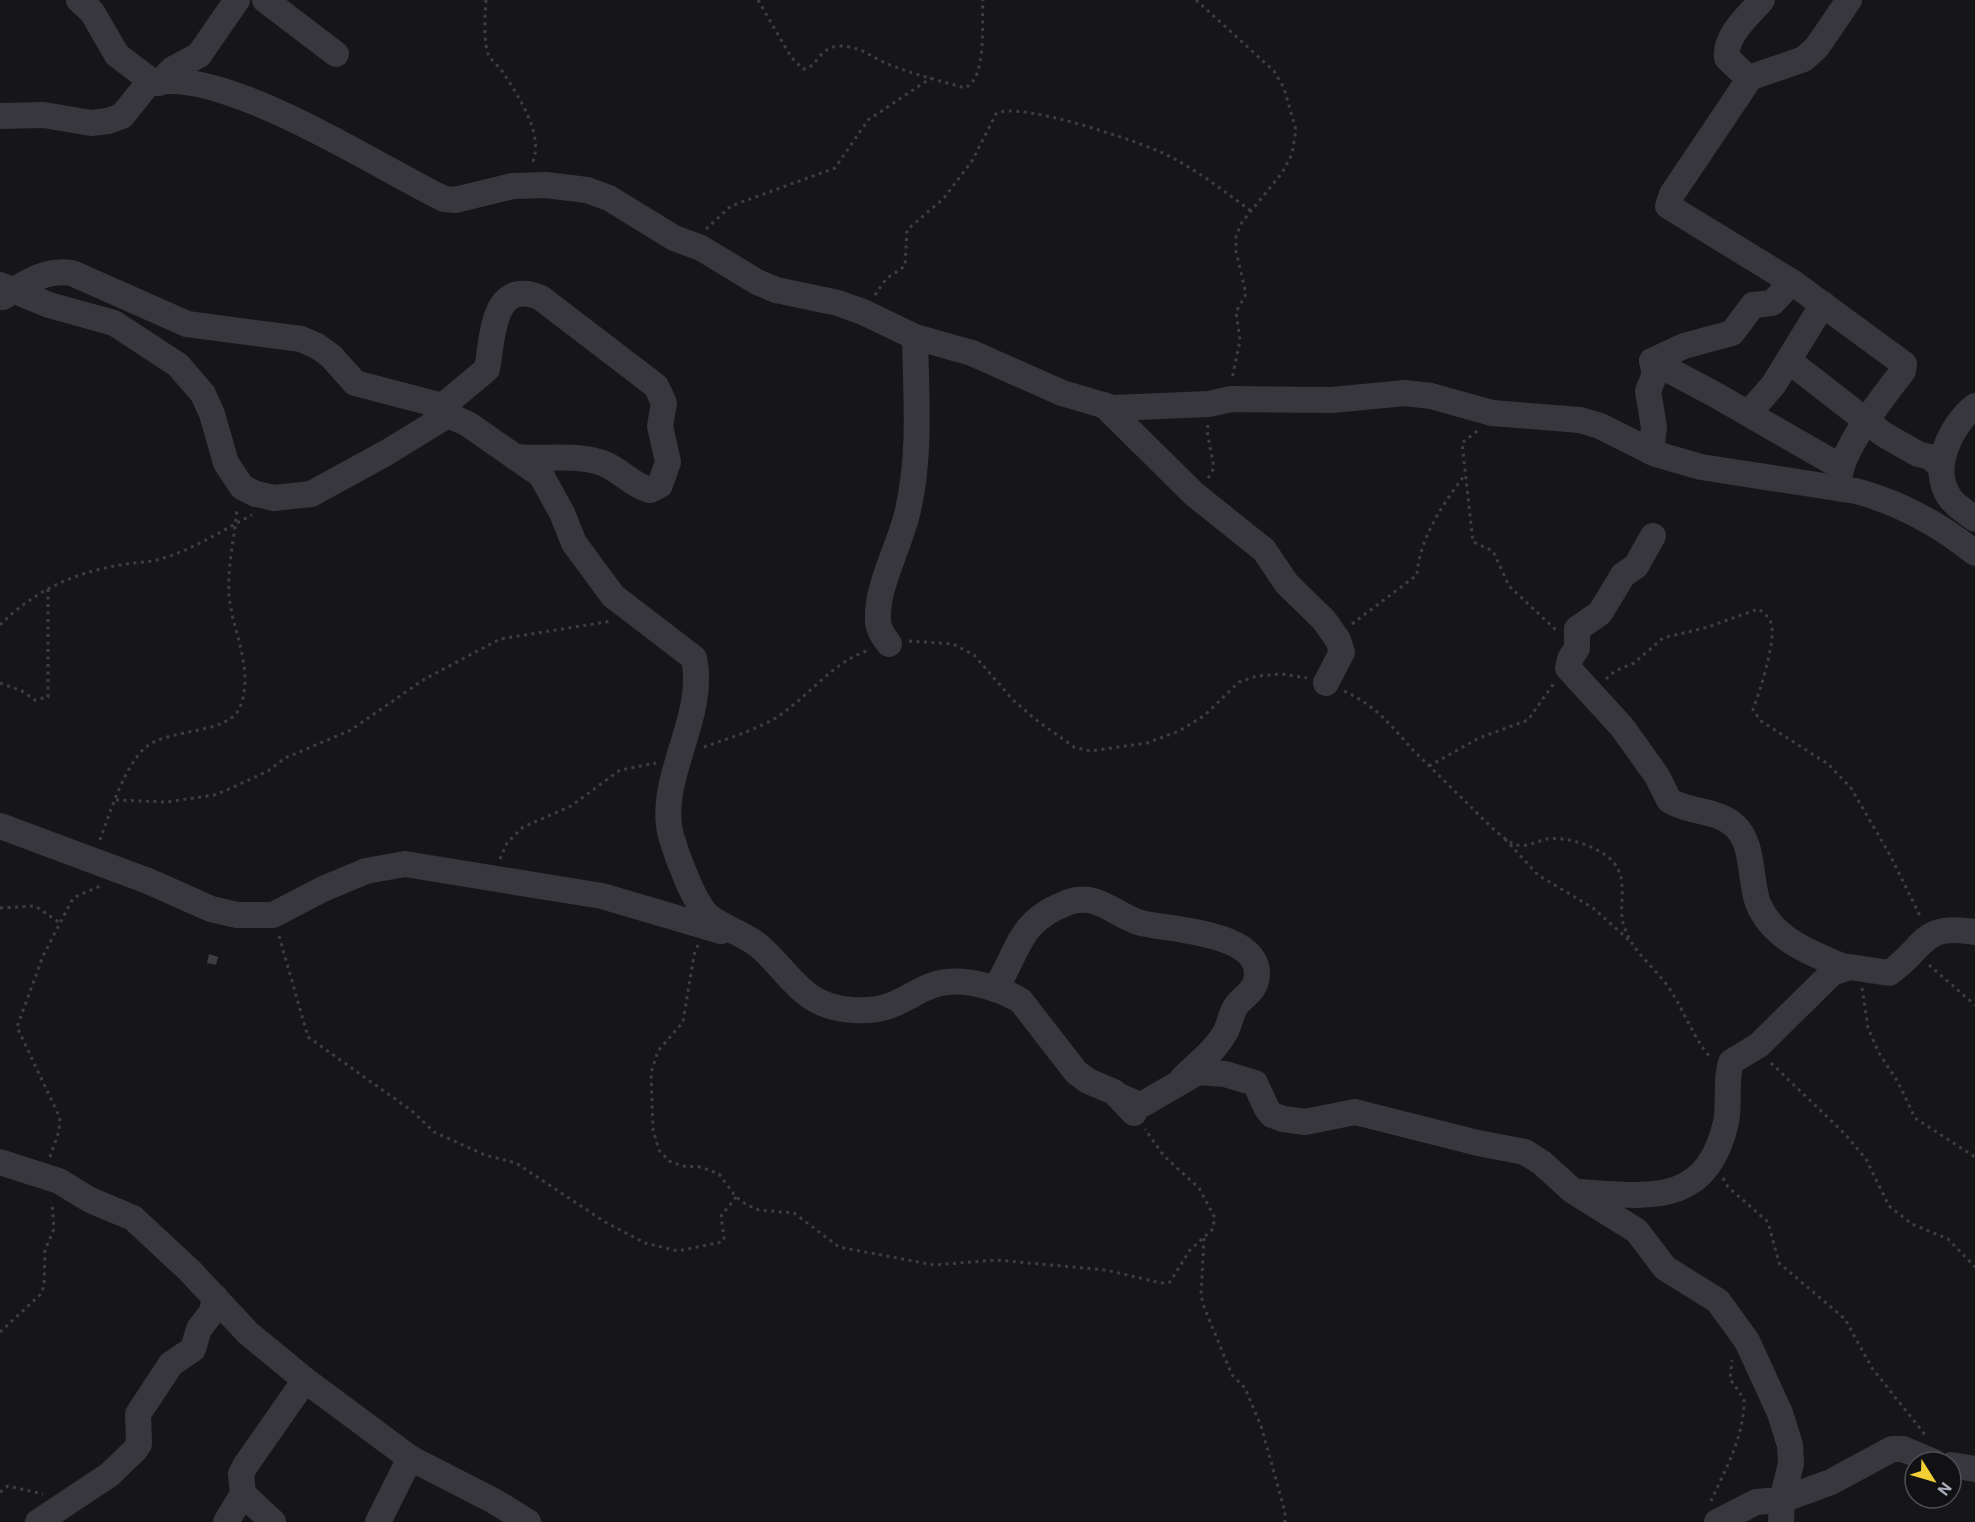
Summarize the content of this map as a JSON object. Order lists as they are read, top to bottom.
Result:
{
  "north": "bottom right"
}
